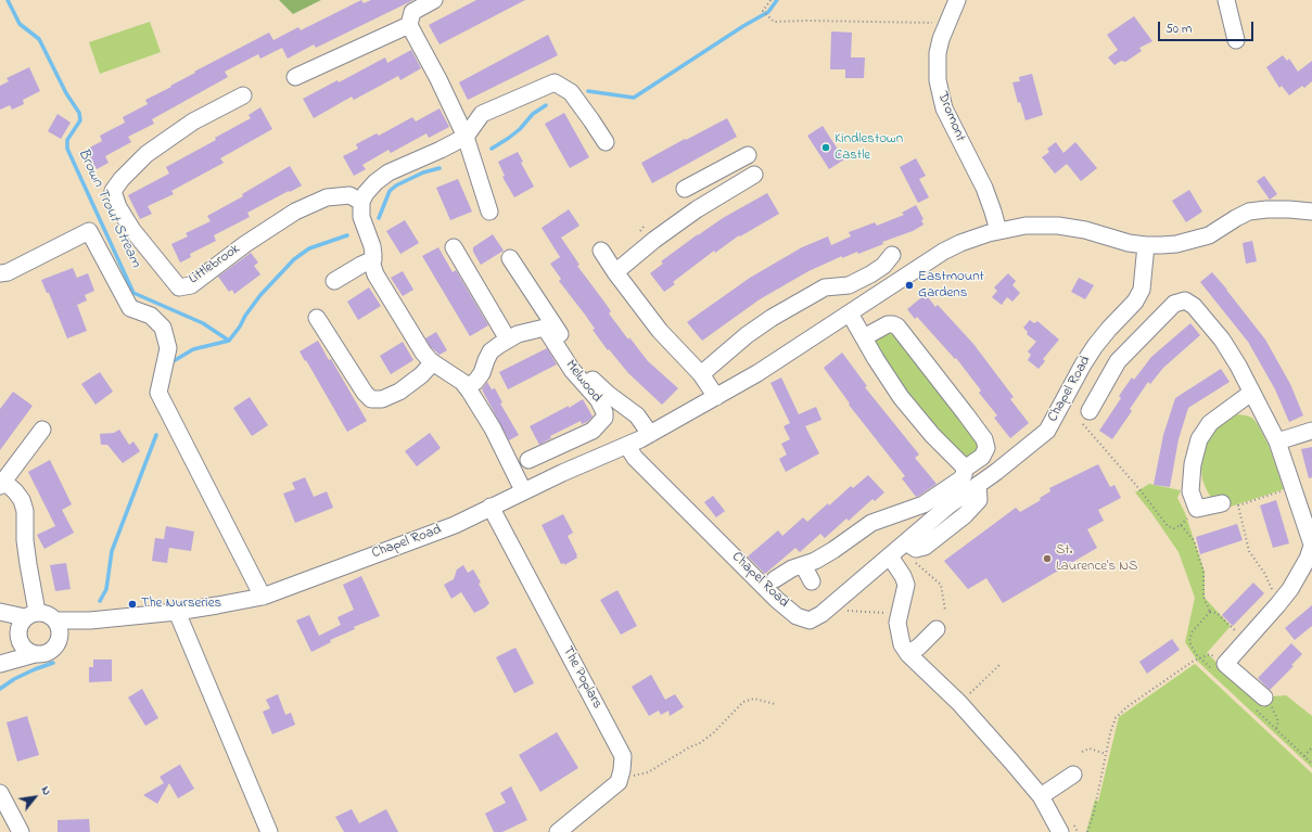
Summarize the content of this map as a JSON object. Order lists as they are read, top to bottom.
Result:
{
  "streets": {
    "street": [
      "Dromont",
      "Littlebrook",
      "Melwood",
      "Chapel Road",
      "The Poplars"
    ]
  },
  "crossings": [
    ["Chapel Road", "The Poplars"]
  ],
  "water": ["Brown Trout Stream"],
  "places": [
    "Kindlestown Castle",
    "Eastmount Gardens",
    "St. Laurence's NS",
    "The Nurseries"
  ],
  "scale_bar": "50 m",
  "north": "top right"
}
